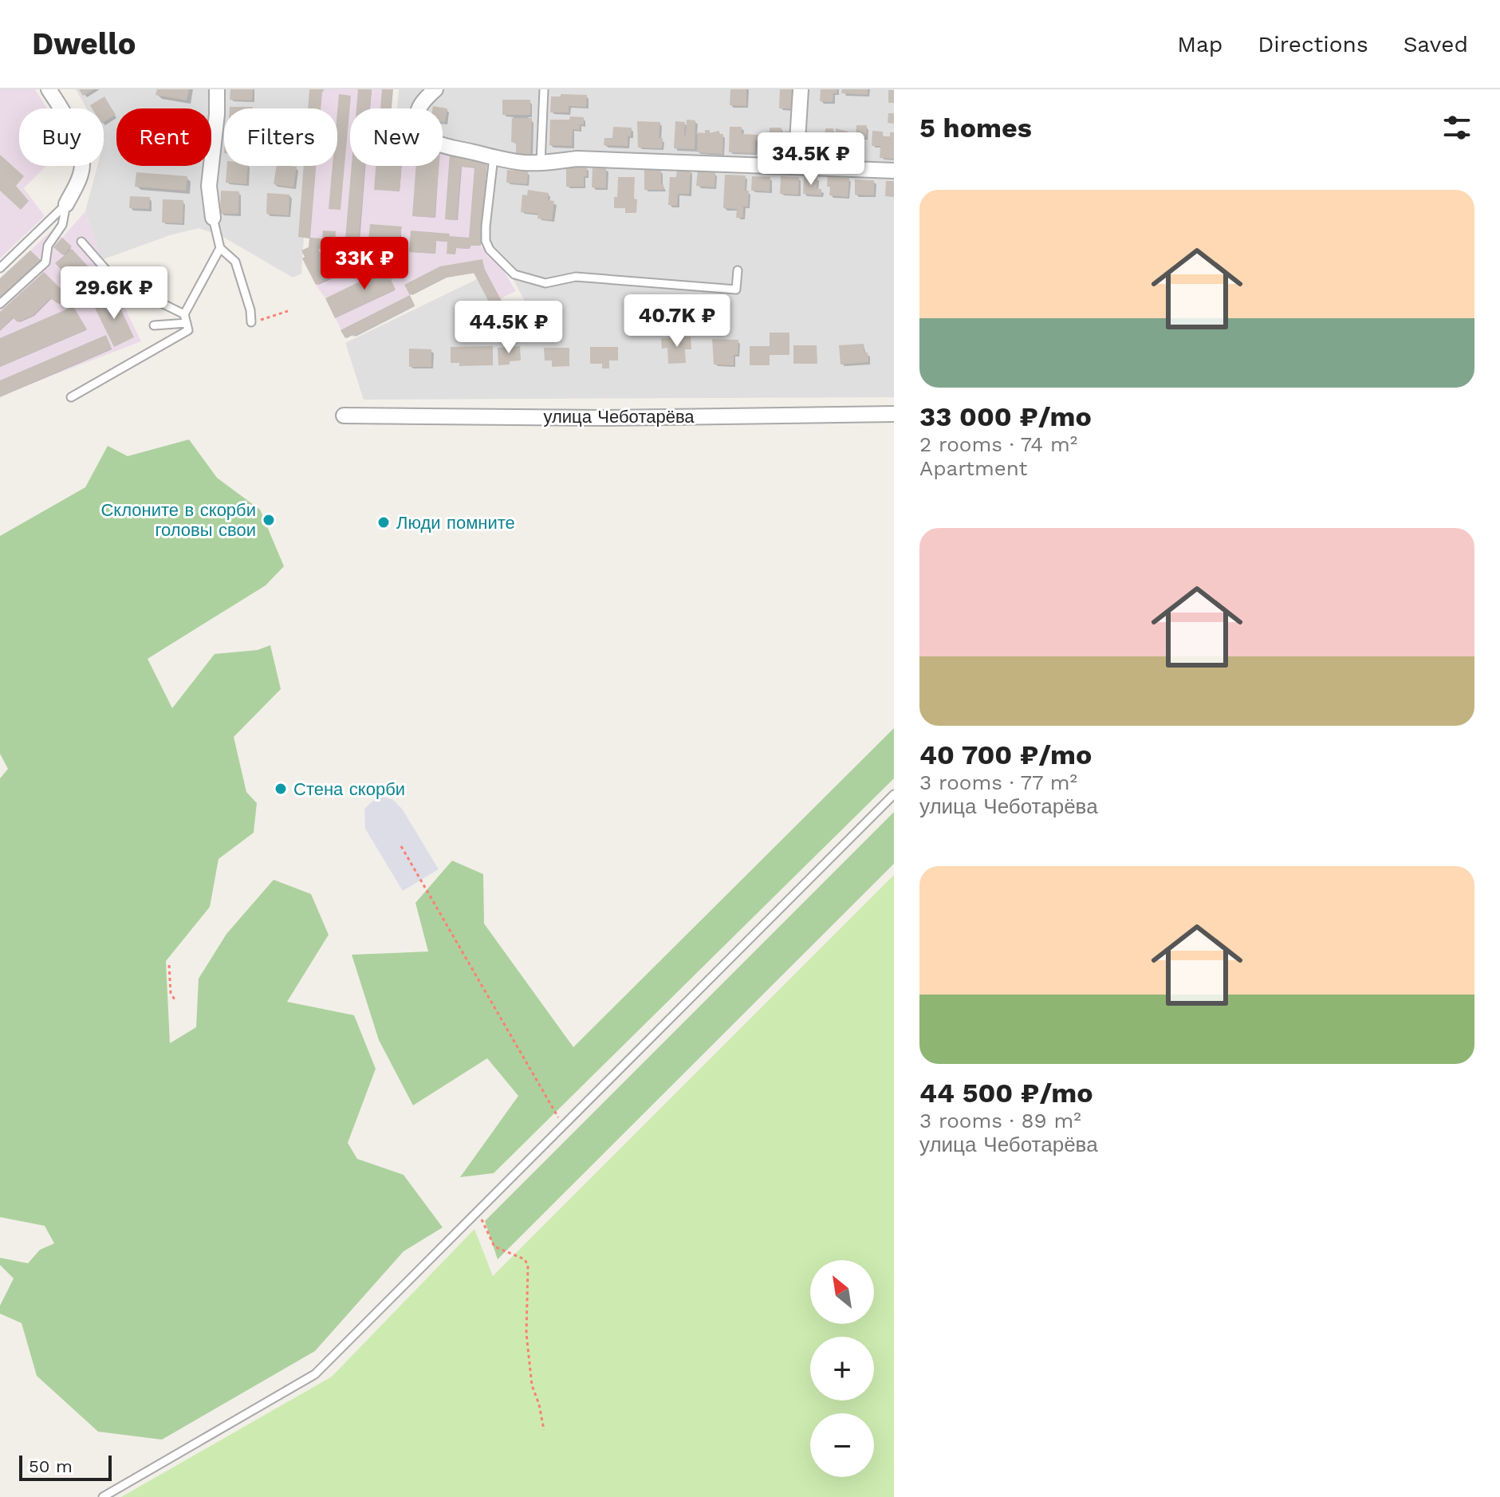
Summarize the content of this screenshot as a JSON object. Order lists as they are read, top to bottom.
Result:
{
  "streets": {
    "street": ["улица Чеботарёва"]
  },
  "places": ["Склоните в скорби головы свои", "Люди помните", "Стена скорби"],
  "scale_bar": "50 m",
  "north": "top left",
  "page": {
    "header": "Dwello",
    "nav": ["Map", "Directions", "Saved"],
    "heading": "5 homes",
    "chip": [
      "Buy",
      "Rent",
      "Filters",
      "New"
    ],
    "price": [
      "34.5K ₽",
      "33K ₽",
      "29.6K ₽",
      "40.7K ₽",
      "44.5K ₽"
    ],
    "list": [
      {
        "name": "33 000 ₽/mo",
        "note": "2 rooms · 74 m² · Apartment"
      },
      {
        "name": "40 700 ₽/mo",
        "note": "3 rooms · 77 m² · улица Чеботарёва"
      },
      {
        "name": "44 500 ₽/mo",
        "note": "3 rooms · 89 m² · улица Чеботарёва"
      }
    ],
    "map_buttons": ["+", "−"],
    "scale": "50 m"
  }
}
